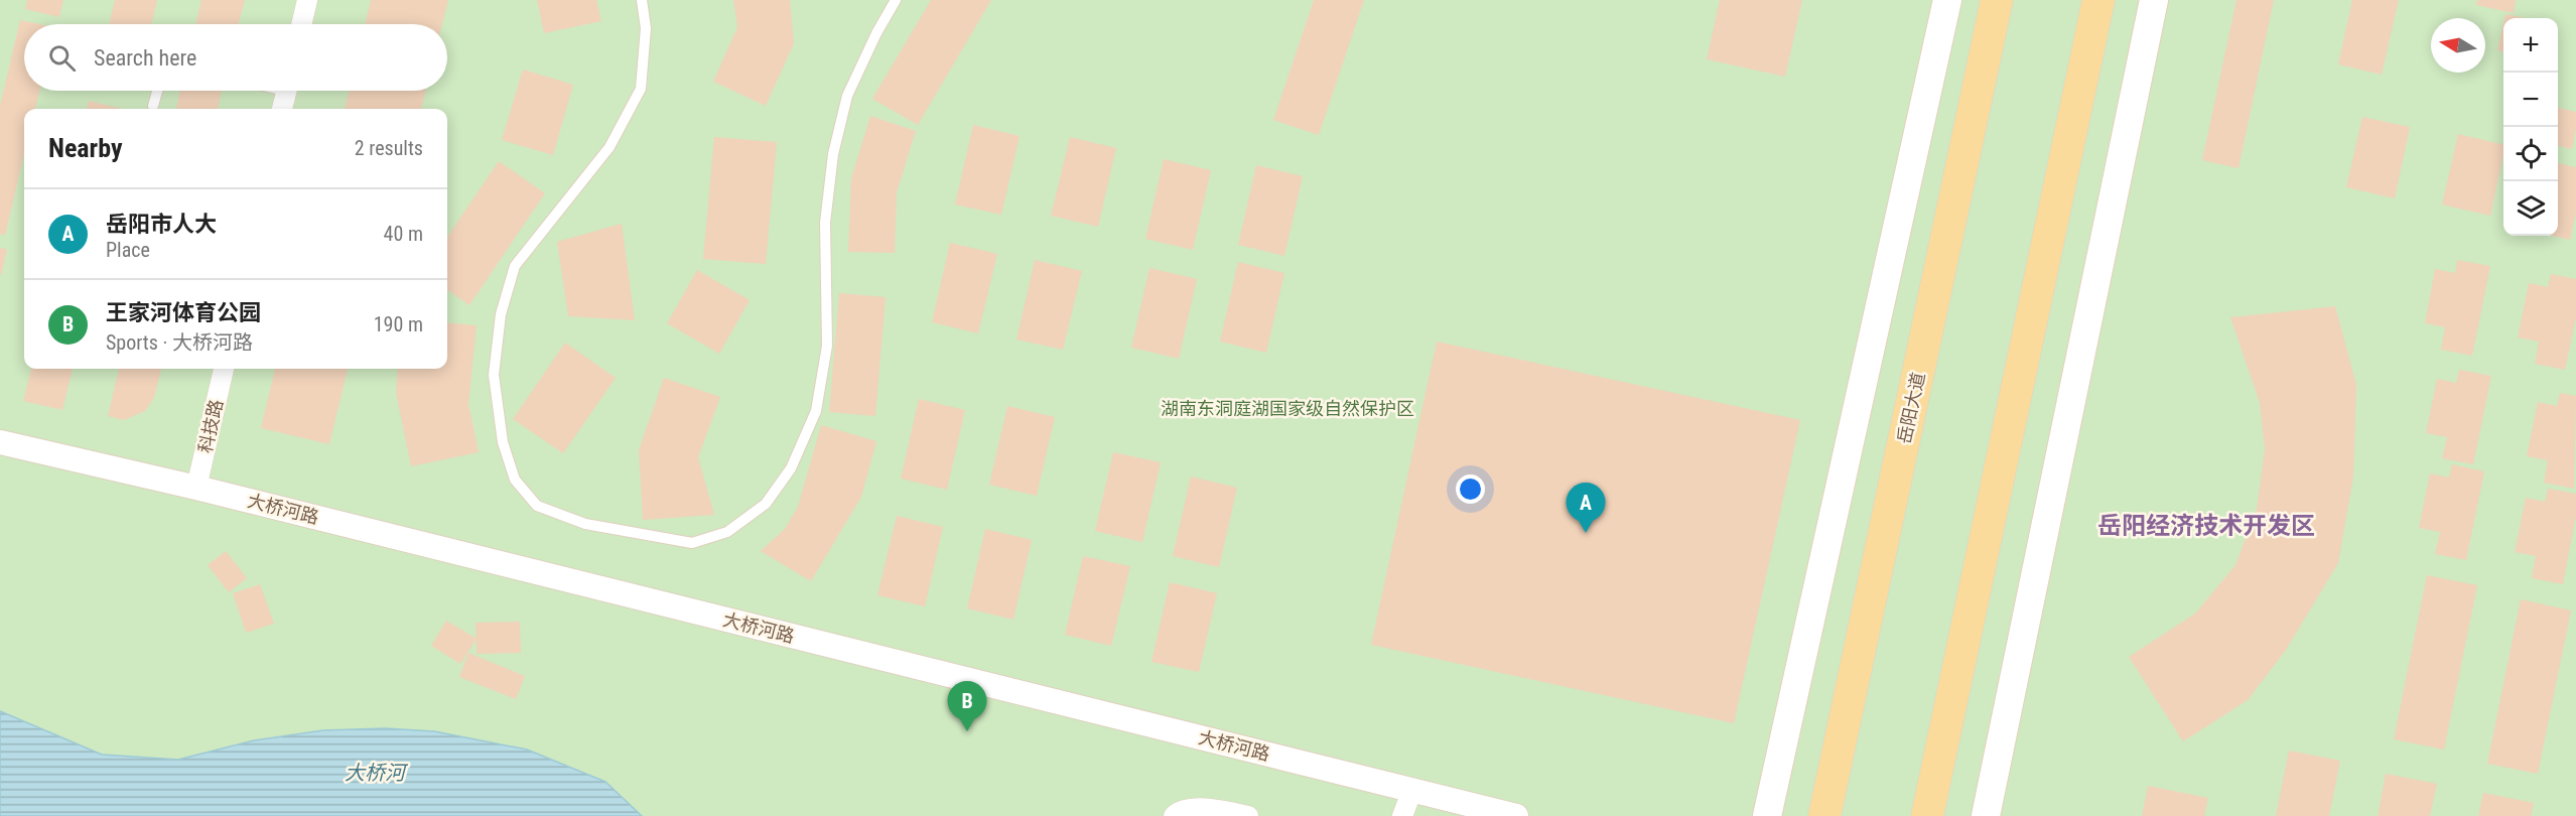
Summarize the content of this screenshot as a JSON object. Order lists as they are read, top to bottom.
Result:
{
  "streets": {
    "main road": ["岳阳大道"],
    "street": ["科技路", "大桥河路"]
  },
  "crossings": [
    ["科技路", "大桥河路"]
  ],
  "districts": ["岳阳经济技术开发区"],
  "water": ["大桥河"],
  "parks": ["湖南东洞庭湖国家级自然保护区"],
  "north": "left",
  "page": {
    "map_buttons": ["+", "−"],
    "search": "Search here",
    "heading": ["Nearby", "2 results"],
    "list": [
      {
        "mark": "A",
        "name": "岳阳市人大",
        "note": "Place",
        "value": "40 m"
      },
      {
        "mark": "B",
        "name": "王家河体育公园",
        "note": "Sports · 大桥河路",
        "value": "190 m"
      }
    ],
    "pins": ["A", "B"]
  }
}
